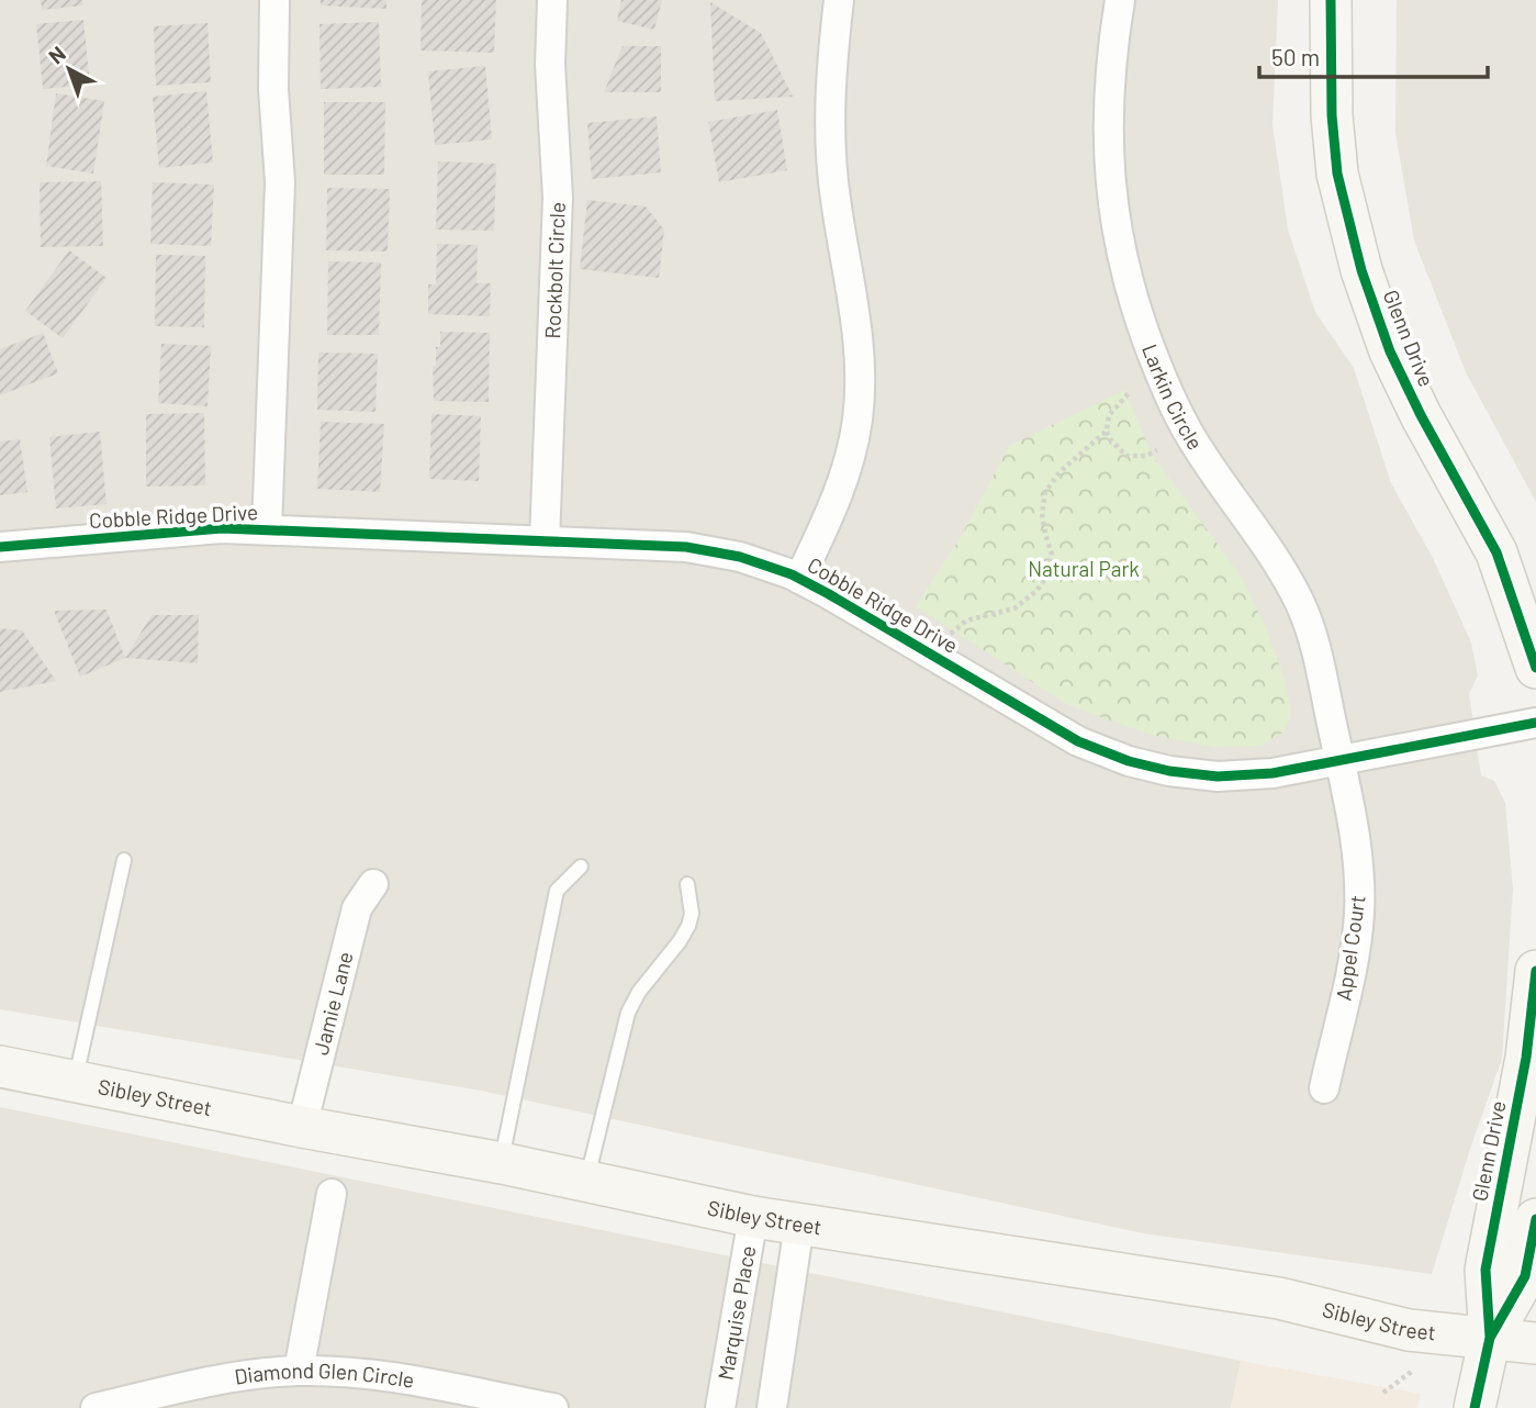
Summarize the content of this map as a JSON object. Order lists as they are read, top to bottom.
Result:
{
  "streets": {
    "street": [
      "Rockbolt Circle",
      "Glenn Drive",
      "Larkin Circle",
      "Cobble Ridge Drive",
      "Appel Court",
      "Jamie Lane",
      "Sibley Street",
      "Marquise Place",
      "Diamond Glen Circle"
    ]
  },
  "crossings": [
    ["Rockbolt Circle", "Cobble Ridge Drive"],
    ["Glenn Drive", "Sibley Street"],
    ["Larkin Circle", "Cobble Ridge Drive"],
    ["Larkin Circle", "Appel Court"],
    ["Cobble Ridge Drive", "Appel Court"],
    ["Jamie Lane", "Sibley Street"],
    ["Sibley Street", "Marquise Place"]
  ],
  "parks": ["Natural Park"],
  "scale_bar": "50 m",
  "north": "top left"
}
